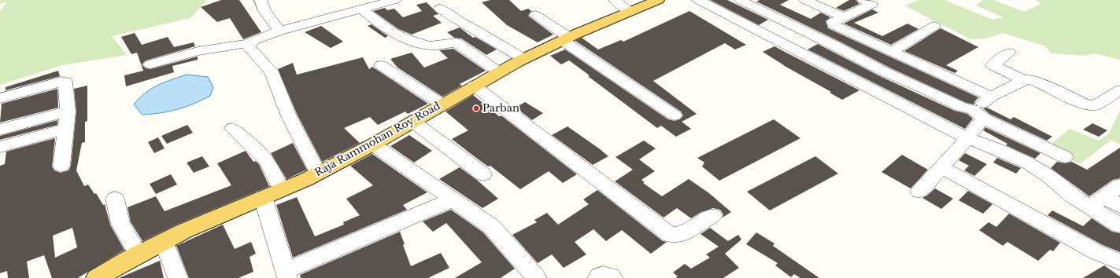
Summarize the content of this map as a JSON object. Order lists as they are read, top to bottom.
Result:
{
  "streets": {
    "main road": ["Raja Rammohan Roy Road"]
  },
  "places": ["Parban"]
}
